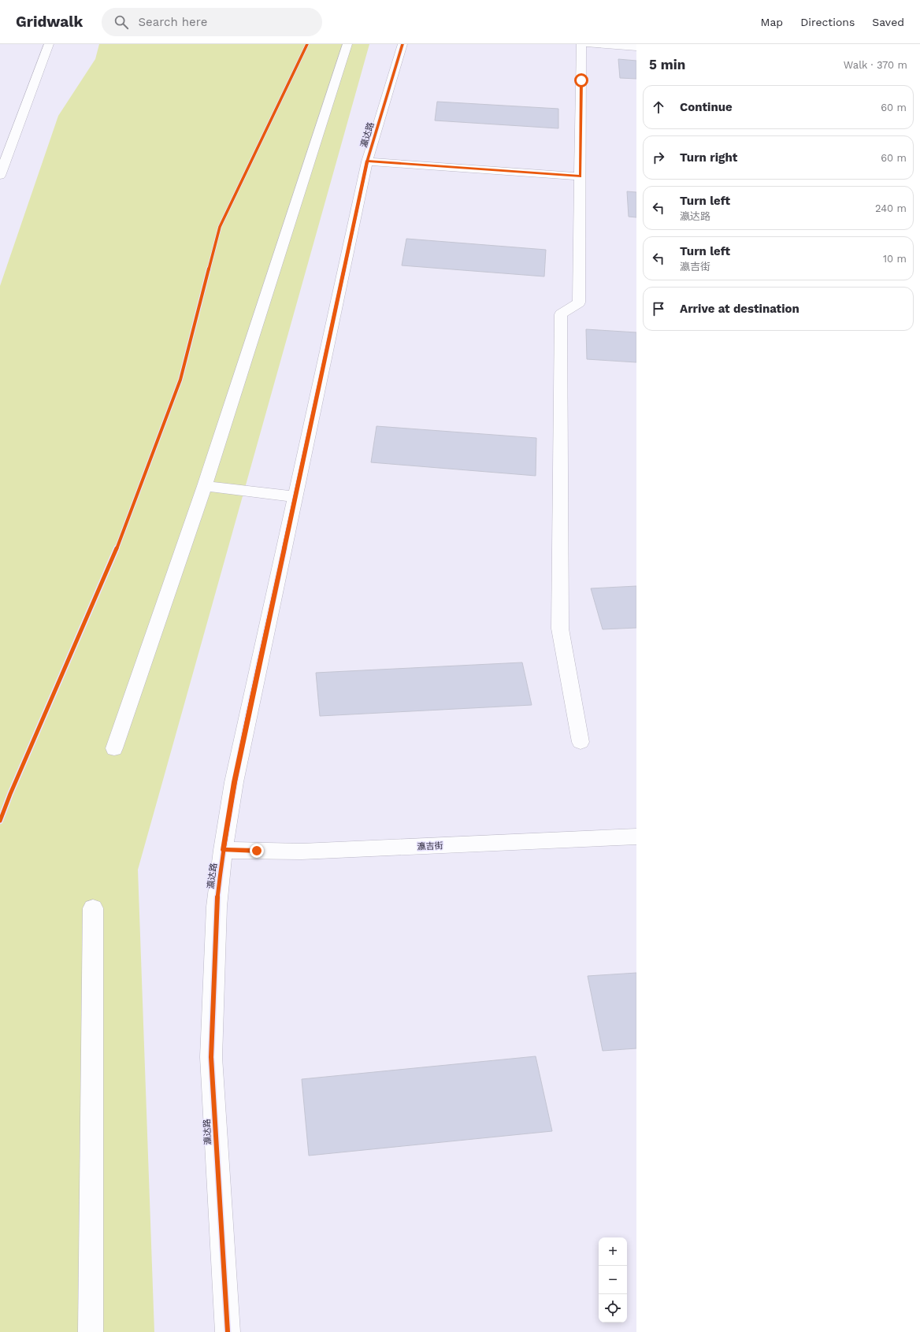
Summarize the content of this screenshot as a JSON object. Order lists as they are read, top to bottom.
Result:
{
  "streets": {
    "main road": ["瀛达路", "瀛吉街"]
  },
  "crossings": [
    ["瀛达路", "瀛吉街"]
  ],
  "page": {
    "header": "Gridwalk",
    "search": "Search here",
    "nav": ["Map", "Directions", "Saved"],
    "heading": ["5 min", "Walk · 370 m"],
    "list": [
      ["Continue", "60 m"],
      ["Turn right", "60 m"],
      ["Turn left", "瀛达路", "240 m"],
      ["Turn left", "瀛吉街", "10 m"],
      "Arrive at destination"
    ],
    "map_buttons": ["+", "−"]
  }
}
